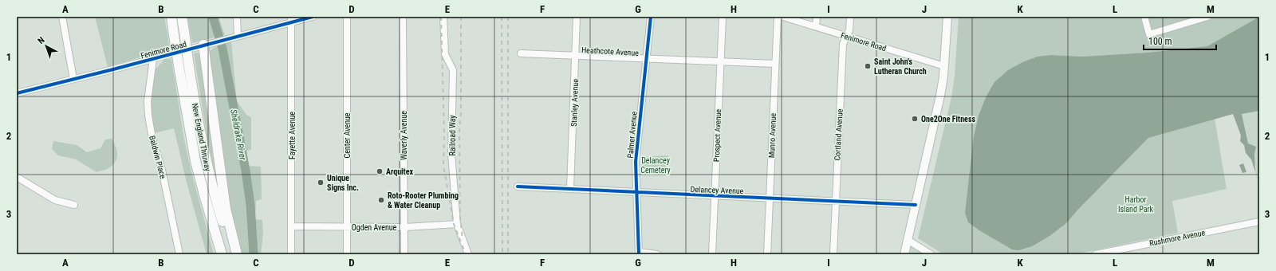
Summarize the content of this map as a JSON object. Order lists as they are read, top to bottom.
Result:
{
  "streets": {
    "highway": ["New England Thruway"],
    "street": [
      "Fenimore Road",
      "Heathcote Avenue",
      "Stanley Avenue",
      "Palmer Avenue",
      "Cortland Avenue",
      "Fayette Avenue",
      "Center Avenue",
      "Waverly Avenue",
      "Railroad Way",
      "Prospect Avenue",
      "Munro Avenue",
      "Baldwin Place",
      "Delancey Avenue",
      "Ogden Avenue",
      "Rushmore Avenue"
    ]
  },
  "crossings": [
    ["Fenimore Road", "Cortland Avenue"],
    ["Fenimore Road", "Fayette Avenue"],
    ["Fenimore Road", "Baldwin Place"],
    ["Heathcote Avenue", "Stanley Avenue"],
    ["Heathcote Avenue", "Palmer Avenue"],
    ["Heathcote Avenue", "Prospect Avenue"],
    ["Heathcote Avenue", "Munro Avenue"],
    ["Stanley Avenue", "Delancey Avenue"],
    ["Palmer Avenue", "Delancey Avenue"],
    ["Cortland Avenue", "Delancey Avenue"],
    ["Fayette Avenue", "Ogden Avenue"],
    ["Center Avenue", "Ogden Avenue"],
    ["Waverly Avenue", "Ogden Avenue"],
    ["Railroad Way", "Ogden Avenue"],
    ["Prospect Avenue", "Delancey Avenue"],
    ["Munro Avenue", "Delancey Avenue"]
  ],
  "water": ["Sheldrake River"],
  "parks": ["Delancey Cemetery", "Harbor Island Park"],
  "places": [
    "Saint John's Lutheran Church",
    "One2One Fitness",
    "Arquitex",
    "Unique Signs Inc.",
    "Roto-Rooter Plumbing & Water Cleanup"
  ],
  "scale_bar": "100 m",
  "north": "top left",
  "grid": {
    "columns": [
      "A",
      "B",
      "C",
      "D",
      "E",
      "F",
      "G",
      "H",
      "I",
      "J",
      "K",
      "L",
      "M"
    ],
    "rows": ["1", "2", "3"]
  }
}
